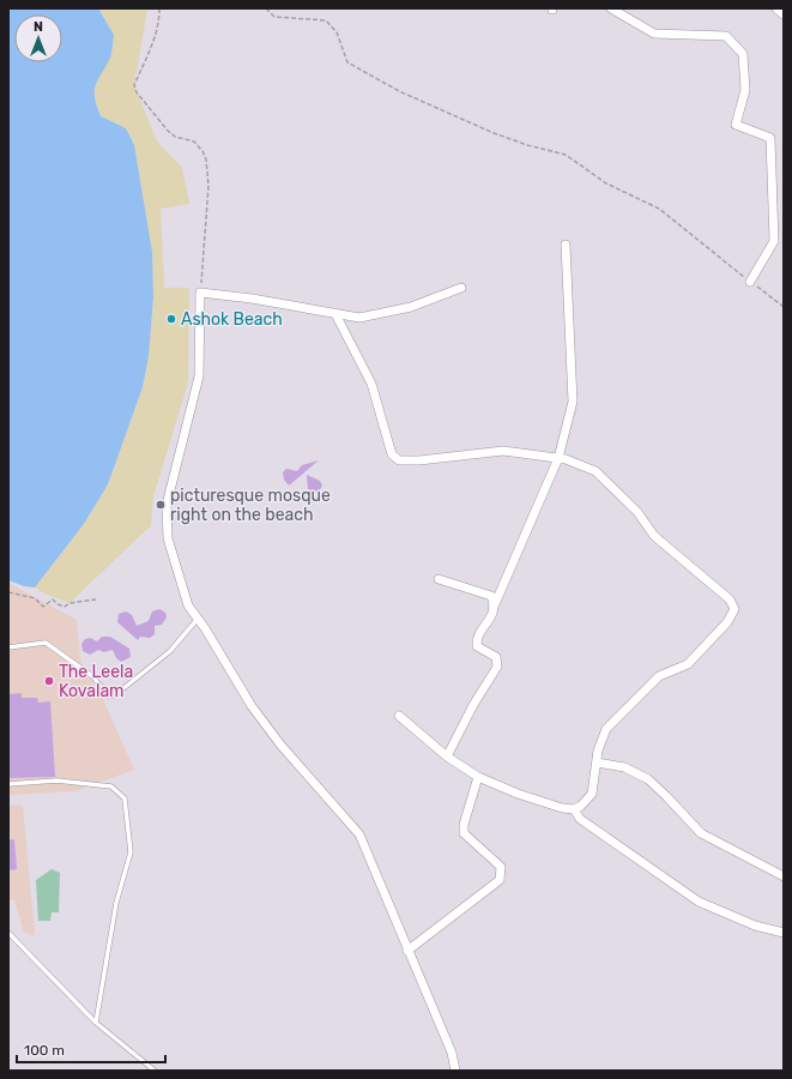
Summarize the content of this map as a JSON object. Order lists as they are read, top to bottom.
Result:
{
  "places": ["Ashok Beach", "picturesque mosque right on the beach", "The Leela Kovalam"],
  "scale_bar": "100 m",
  "north": "top"
}
